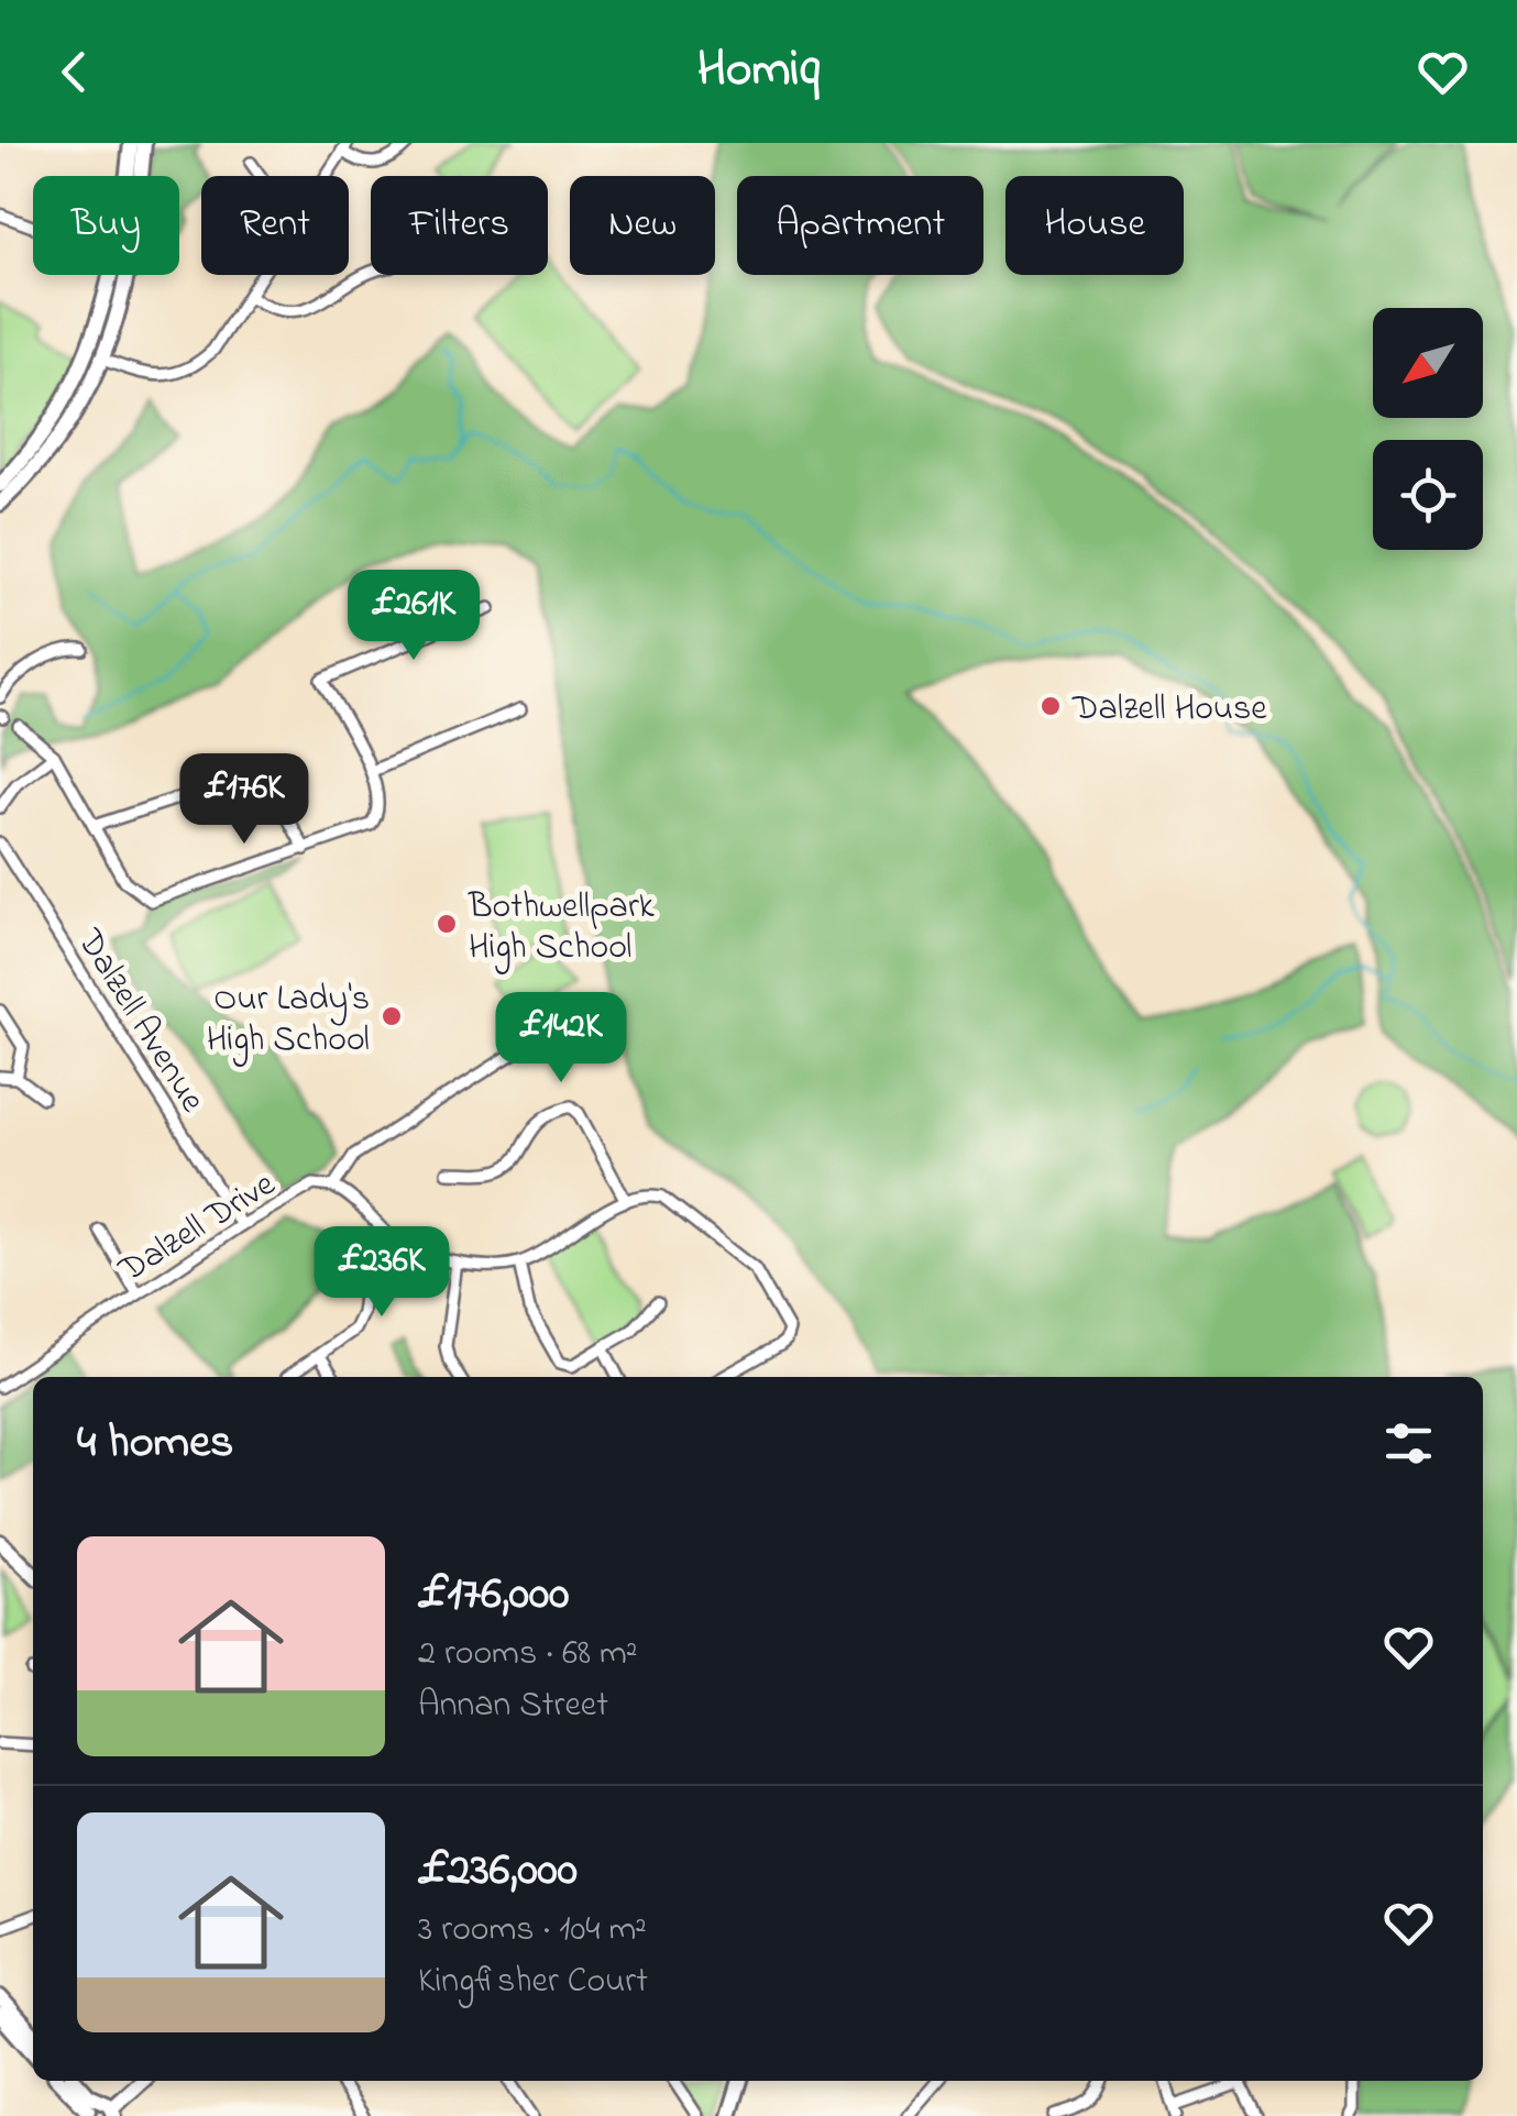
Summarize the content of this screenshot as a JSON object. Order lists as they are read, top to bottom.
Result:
{
  "streets": {
    "street": ["Dalzell Avenue", "Dalzell Drive"]
  },
  "crossings": [
    ["Dalzell Avenue", "Dalzell Drive"]
  ],
  "places": ["Dalzell House", "Bothwellpark High School", "Our Lady's High School"],
  "north": "bottom left",
  "page": {
    "header": "Homiq",
    "chip": [
      "Buy",
      "Rent",
      "Filters",
      "New",
      "Apartment",
      "House"
    ],
    "price": [
      "£261K",
      "£176K",
      "£142K",
      "£236K"
    ],
    "heading": "4 homes",
    "list": [
      {
        "name": "£176,000",
        "note": "2 rooms · 68 m² · Annan Street"
      },
      {
        "name": "£236,000",
        "note": "3 rooms · 104 m² · Kingfisher Court"
      }
    ]
  }
}
